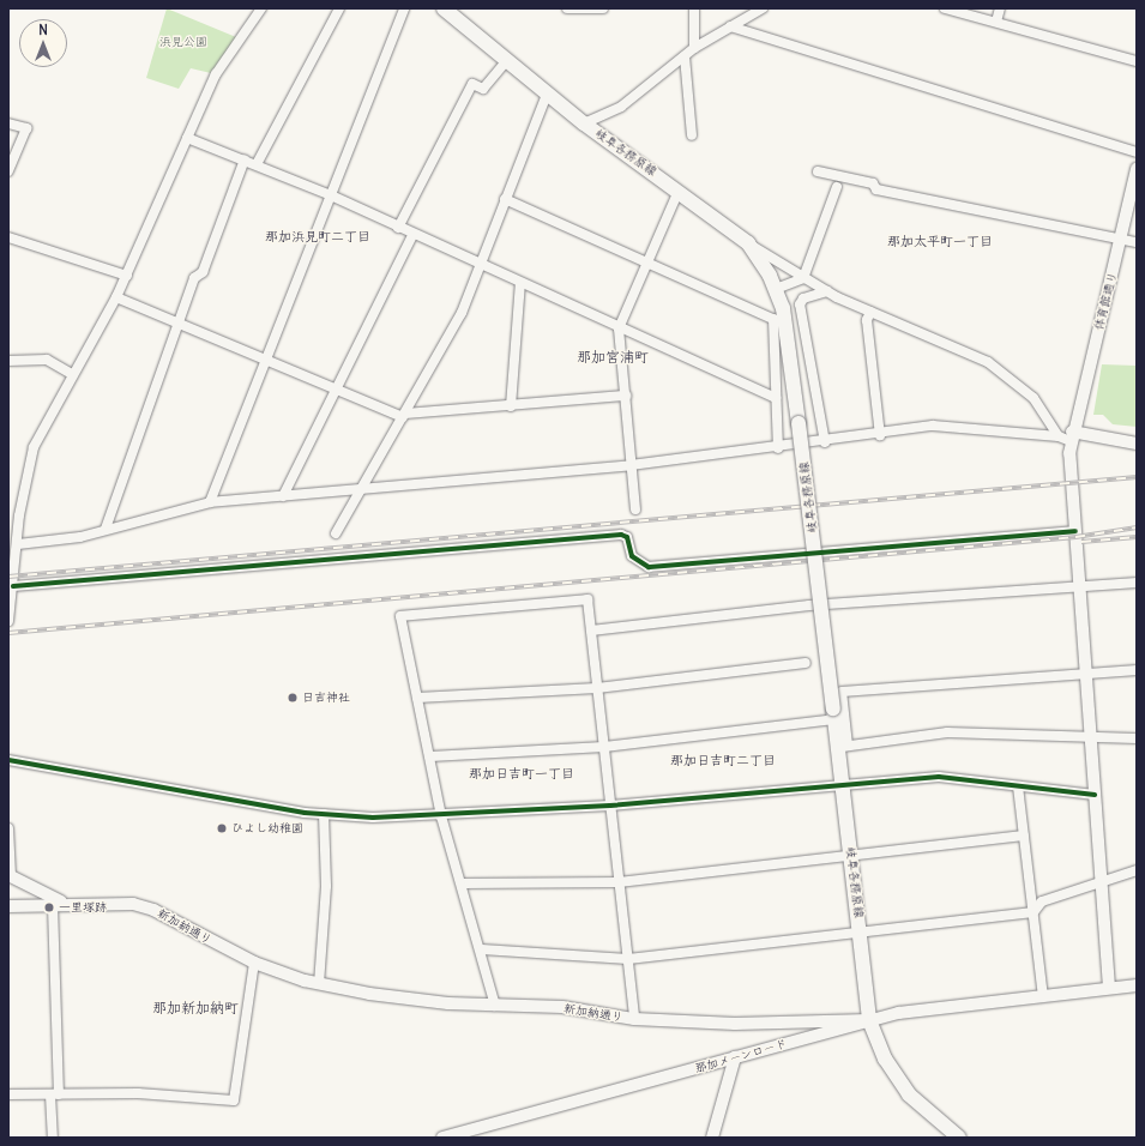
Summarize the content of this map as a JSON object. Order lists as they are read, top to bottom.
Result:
{
  "streets": {
    "main road": ["岐阜各務原線"],
    "street": ["体育館通り", "新加納通り", "那加メーンロード"]
  },
  "crossings": [
    ["岐阜各務原線", "新加納通り"],
    ["岐阜各務原線", "那加メーンロード"],
    ["体育館通り", "那加メーンロード"],
    ["新加納通り", "那加メーンロード"]
  ],
  "districts": [
    "那加浜見町二丁目",
    "那加太平町一丁目",
    "那加宮浦町",
    "那加日吉町二丁目",
    "那加日吉町一丁目",
    "那加新加納町"
  ],
  "parks": ["浜見公園"],
  "places": ["日吉神社", "ひよし幼稚園", "一里塚跡"],
  "north": "top"
}
